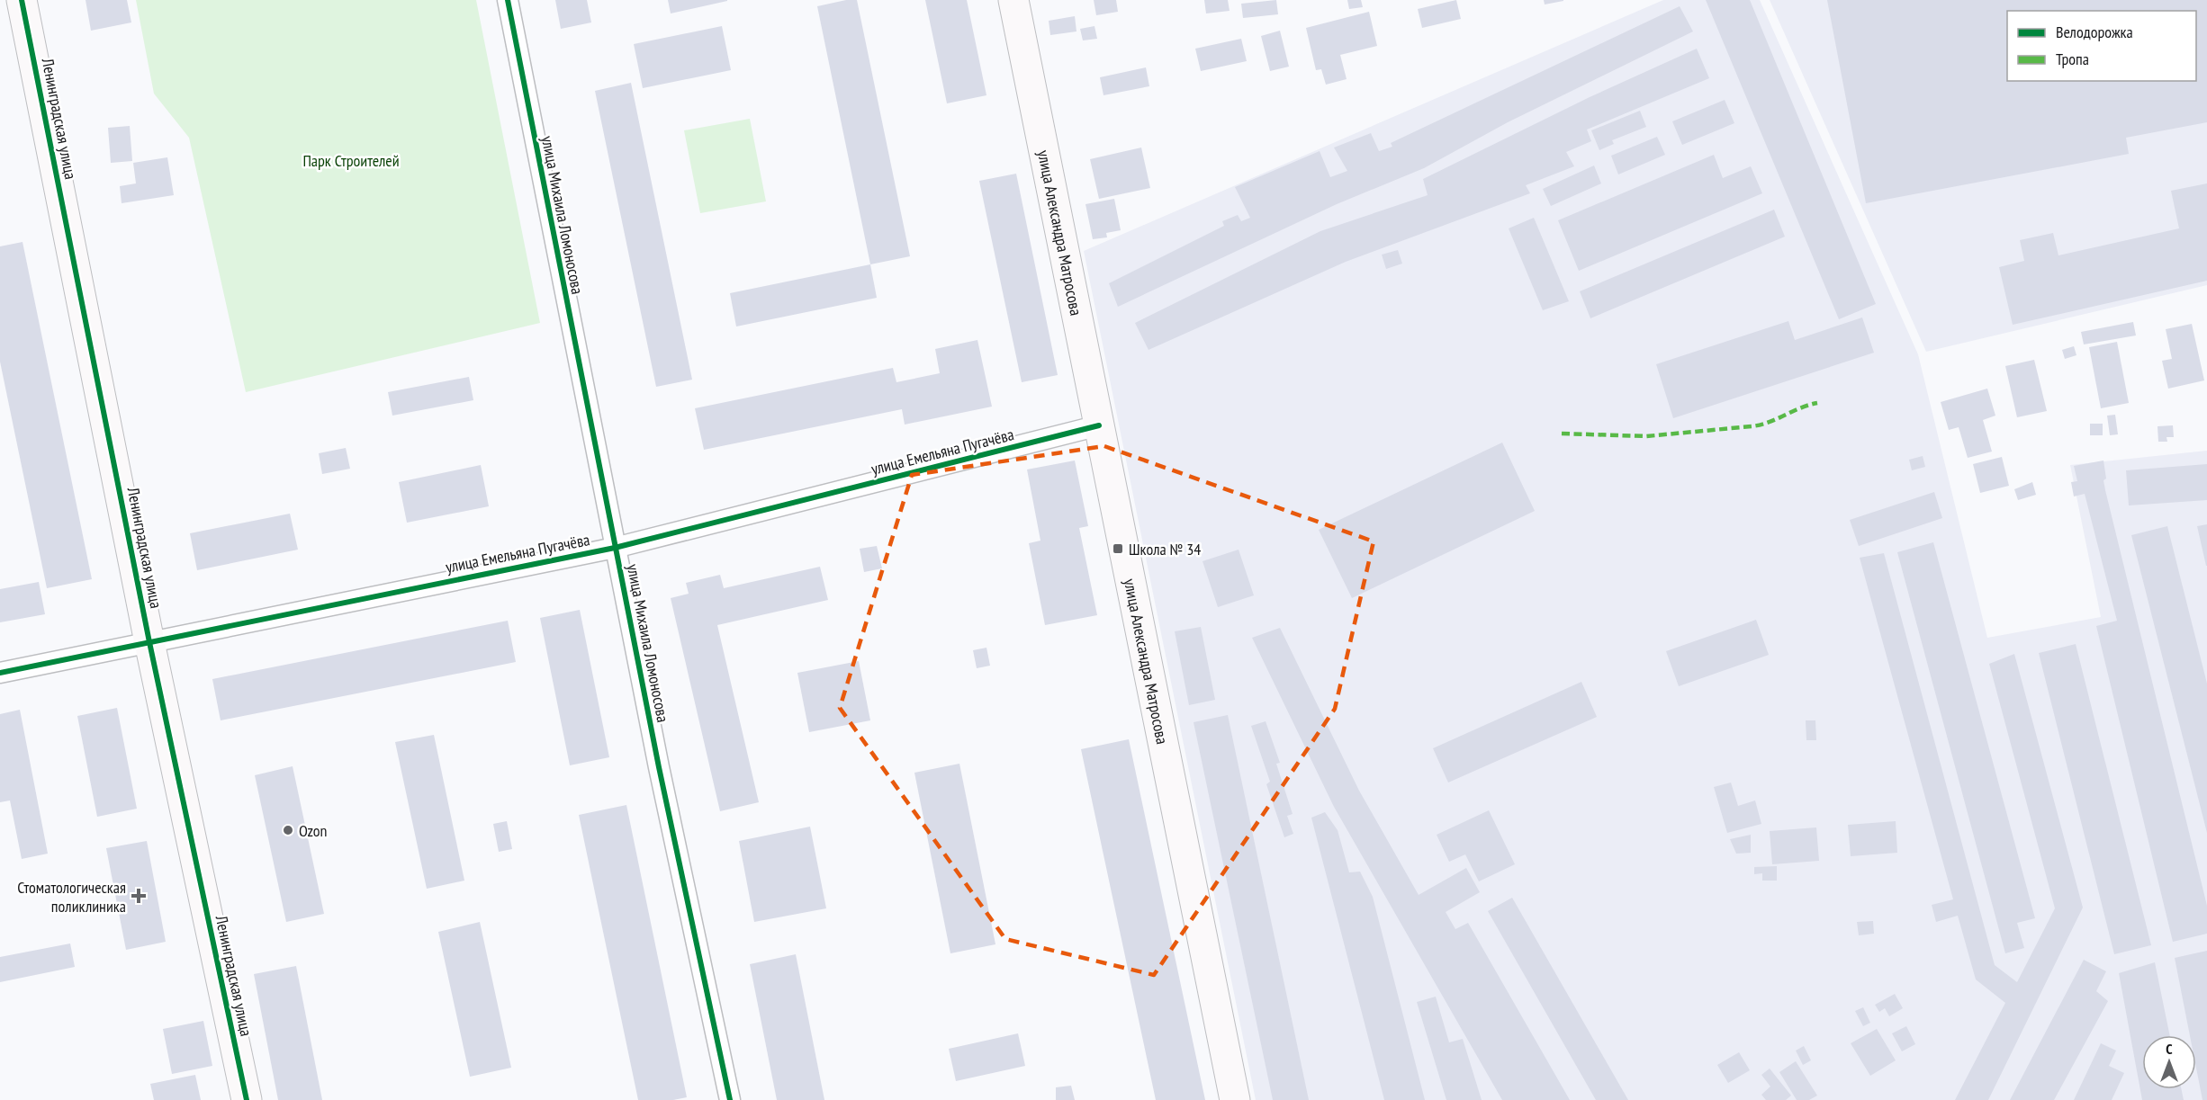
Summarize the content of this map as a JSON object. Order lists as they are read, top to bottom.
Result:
{
  "streets": {
    "street": [
      "Ленинградская улица",
      "улица Михаила Ломоносова",
      "улица Александра Матросова",
      "улица Емельяна Пугачёва"
    ]
  },
  "crossings": [
    ["Ленинградская улица", "улица Емельяна Пугачёва"],
    ["улица Михаила Ломоносова", "улица Емельяна Пугачёва"],
    ["улица Александра Матросова", "улица Емельяна Пугачёва"]
  ],
  "parks": ["Парк Строителей"],
  "places": {
    "transit": ["Школа № 34"],
    "other": ["Ozon"],
    "health": ["Стоматологическая поликлиника"]
  },
  "legend": ["Велодорожка", "Тропа"],
  "north": "top"
}
